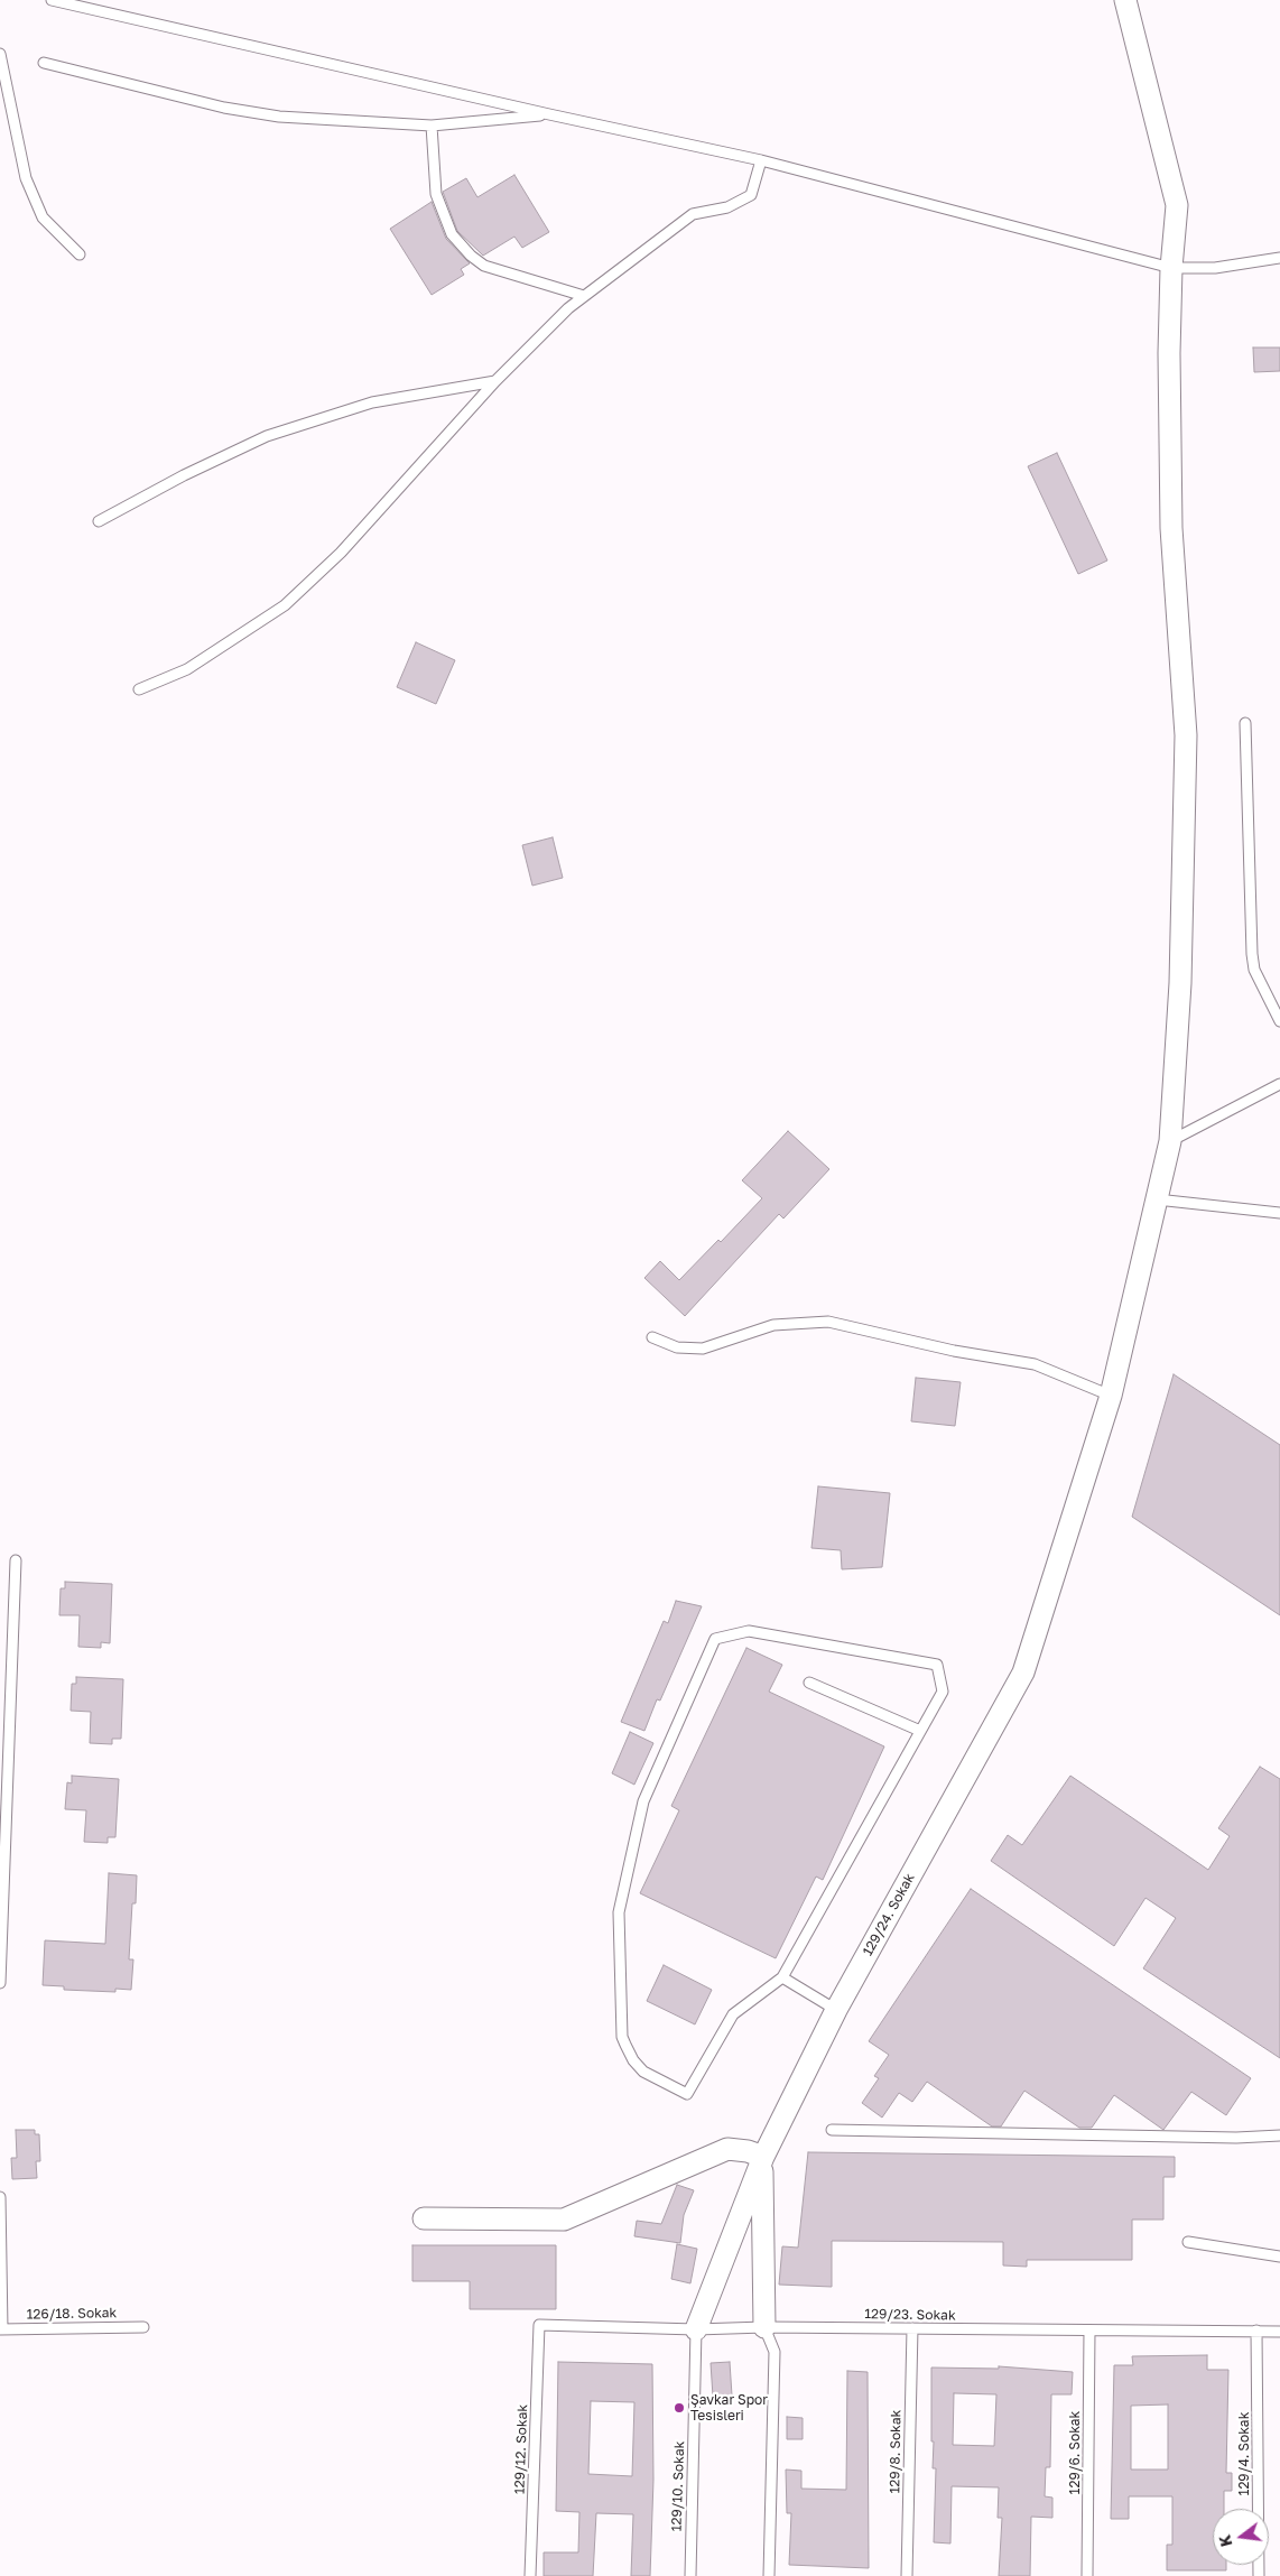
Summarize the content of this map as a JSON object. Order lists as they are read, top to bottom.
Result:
{
  "streets": {
    "street": ["129/24. Sokak"],
    "lane": [
      "126/18. Sokak",
      "129/23. Sokak",
      "129/12. Sokak",
      "129/8. Sokak",
      "129/6. Sokak",
      "129/4. Sokak",
      "129/10. Sokak"
    ]
  },
  "crossings": [
    ["129/24. Sokak", "129/23. Sokak"],
    ["129/24. Sokak", "129/10. Sokak"],
    ["129/23. Sokak", "129/12. Sokak"],
    ["129/23. Sokak", "129/8. Sokak"],
    ["129/23. Sokak", "129/6. Sokak"],
    ["129/23. Sokak", "129/4. Sokak"],
    ["129/23. Sokak", "129/10. Sokak"]
  ],
  "places": ["Şavkar Spor Tesisleri"],
  "north": "left"
}
